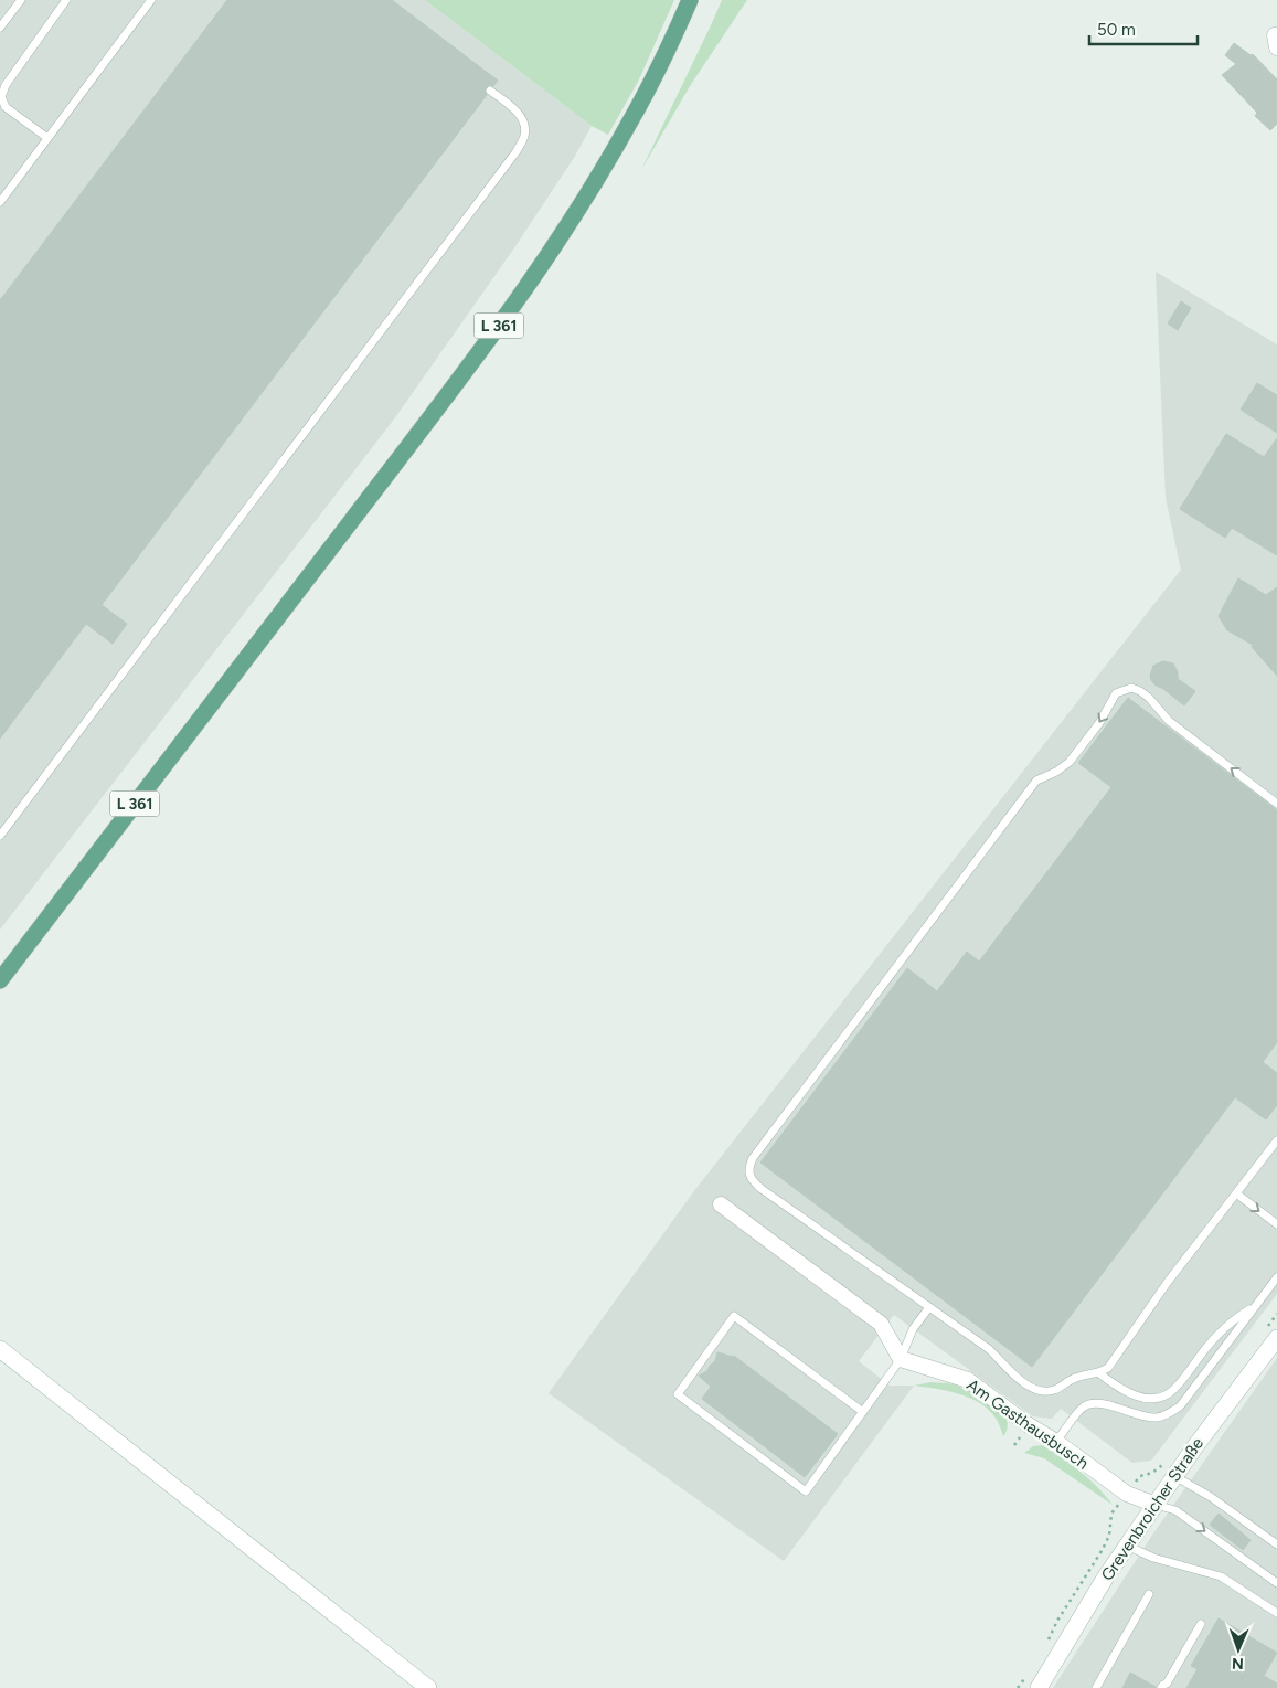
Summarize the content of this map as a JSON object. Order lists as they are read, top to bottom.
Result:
{
  "streets": {
    "main road": ["L 361"],
    "street": ["Am Gasthausbusch", "Grevenbroicher Straße"]
  },
  "crossings": [
    ["Am Gasthausbusch", "Grevenbroicher Straße"]
  ],
  "scale_bar": "50 m",
  "north": "bottom"
}
